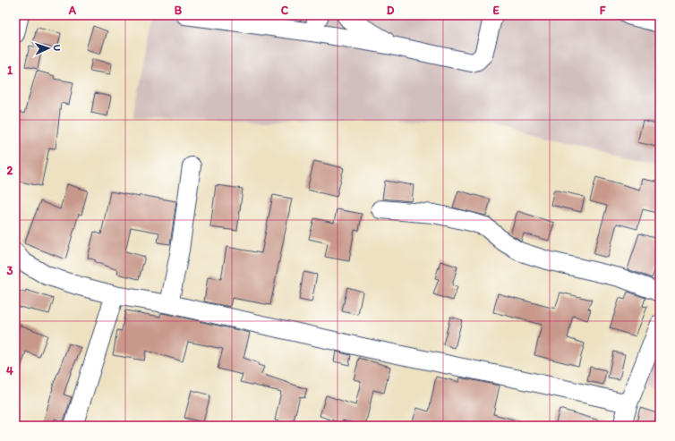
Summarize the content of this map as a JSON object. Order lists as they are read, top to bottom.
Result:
{
  "north": "right",
  "grid": {
    "columns": [
      "A",
      "B",
      "C",
      "D",
      "E",
      "F"
    ],
    "rows": [
      "1",
      "2",
      "3",
      "4"
    ]
  }
}
